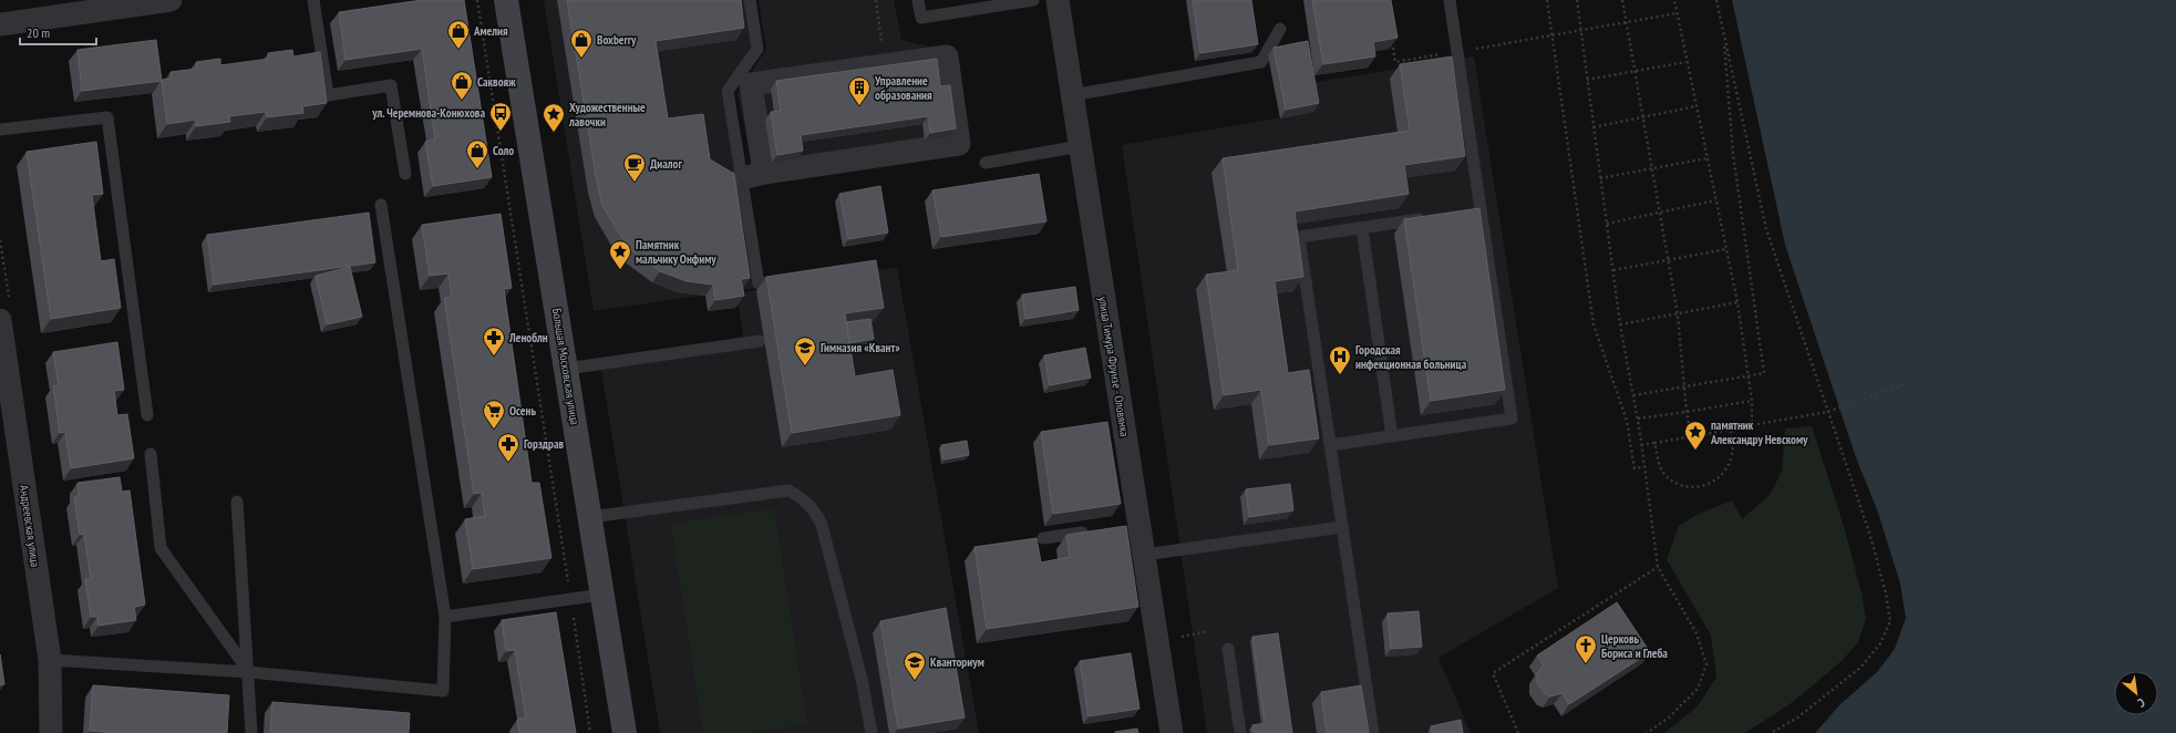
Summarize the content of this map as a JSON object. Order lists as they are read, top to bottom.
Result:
{
  "streets": {
    "main road": ["Большая Московская улица"],
    "street": ["улица Тимура Фрунзе - Оловянка", "Андреевская улица"]
  },
  "places": {
    "shop": [
      "Амелия",
      "Boxberry",
      "Саквояж",
      "Соло"
    ],
    "building": ["Управление образования"],
    "bus stop": ["ул. Черемнова-Конюхова"],
    "place": ["Художественные лавочки", "Памятник мальчику Онфиму", "памятник Александру Невскому"],
    "cafe": ["Диалог"],
    "pharmacy": ["Леноблн", "Горздрав"],
    "school or university": ["Гимназия «Квант»", "Кванториум"],
    "hospital": ["Городская инфекционная больница"],
    "supermarket": ["Осень"],
    "church": ["Церковь Бориса и Глеба"]
  },
  "scale_bar": "20 m",
  "north": "bottom right"
}
